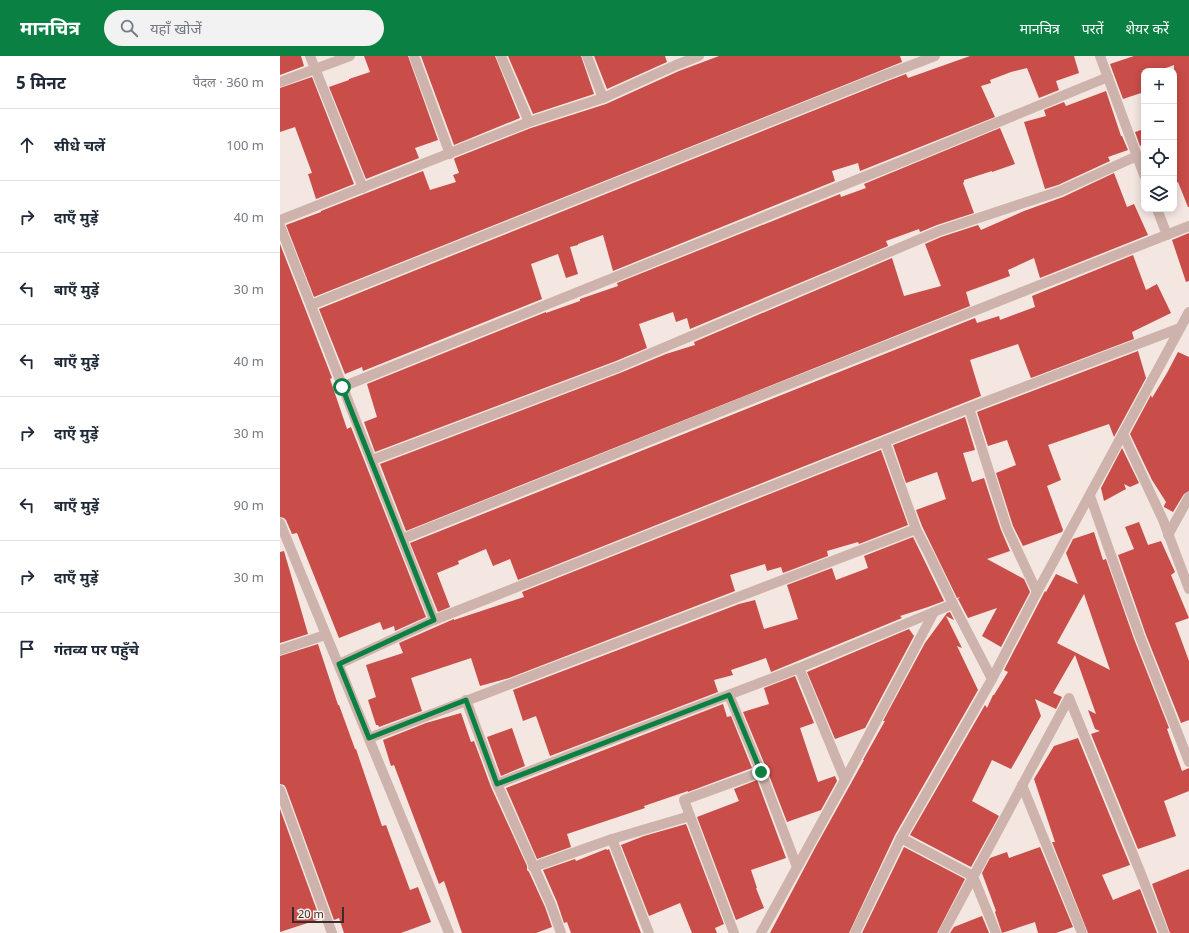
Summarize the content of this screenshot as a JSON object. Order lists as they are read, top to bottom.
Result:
{
  "scale_bar": "20 m",
  "page": {
    "header": "मानचित्र",
    "search": "यहाँ खोजें",
    "nav": ["मानचित्र", "परतें", "शेयर करें"],
    "heading": ["5 मिनट", "पैदल · 360 m"],
    "map_buttons": ["+", "−"],
    "list": [
      ["सीधे चलें", "100 m"],
      ["दाएँ मुड़ें", "40 m"],
      ["बाएँ मुड़ें", "30 m"],
      ["बाएँ मुड़ें", "40 m"],
      ["दाएँ मुड़ें", "30 m"],
      ["बाएँ मुड़ें", "90 m"],
      ["दाएँ मुड़ें", "30 m"],
      "गंतव्य पर पहुँचे"
    ],
    "scale": "20 m"
  }
}
